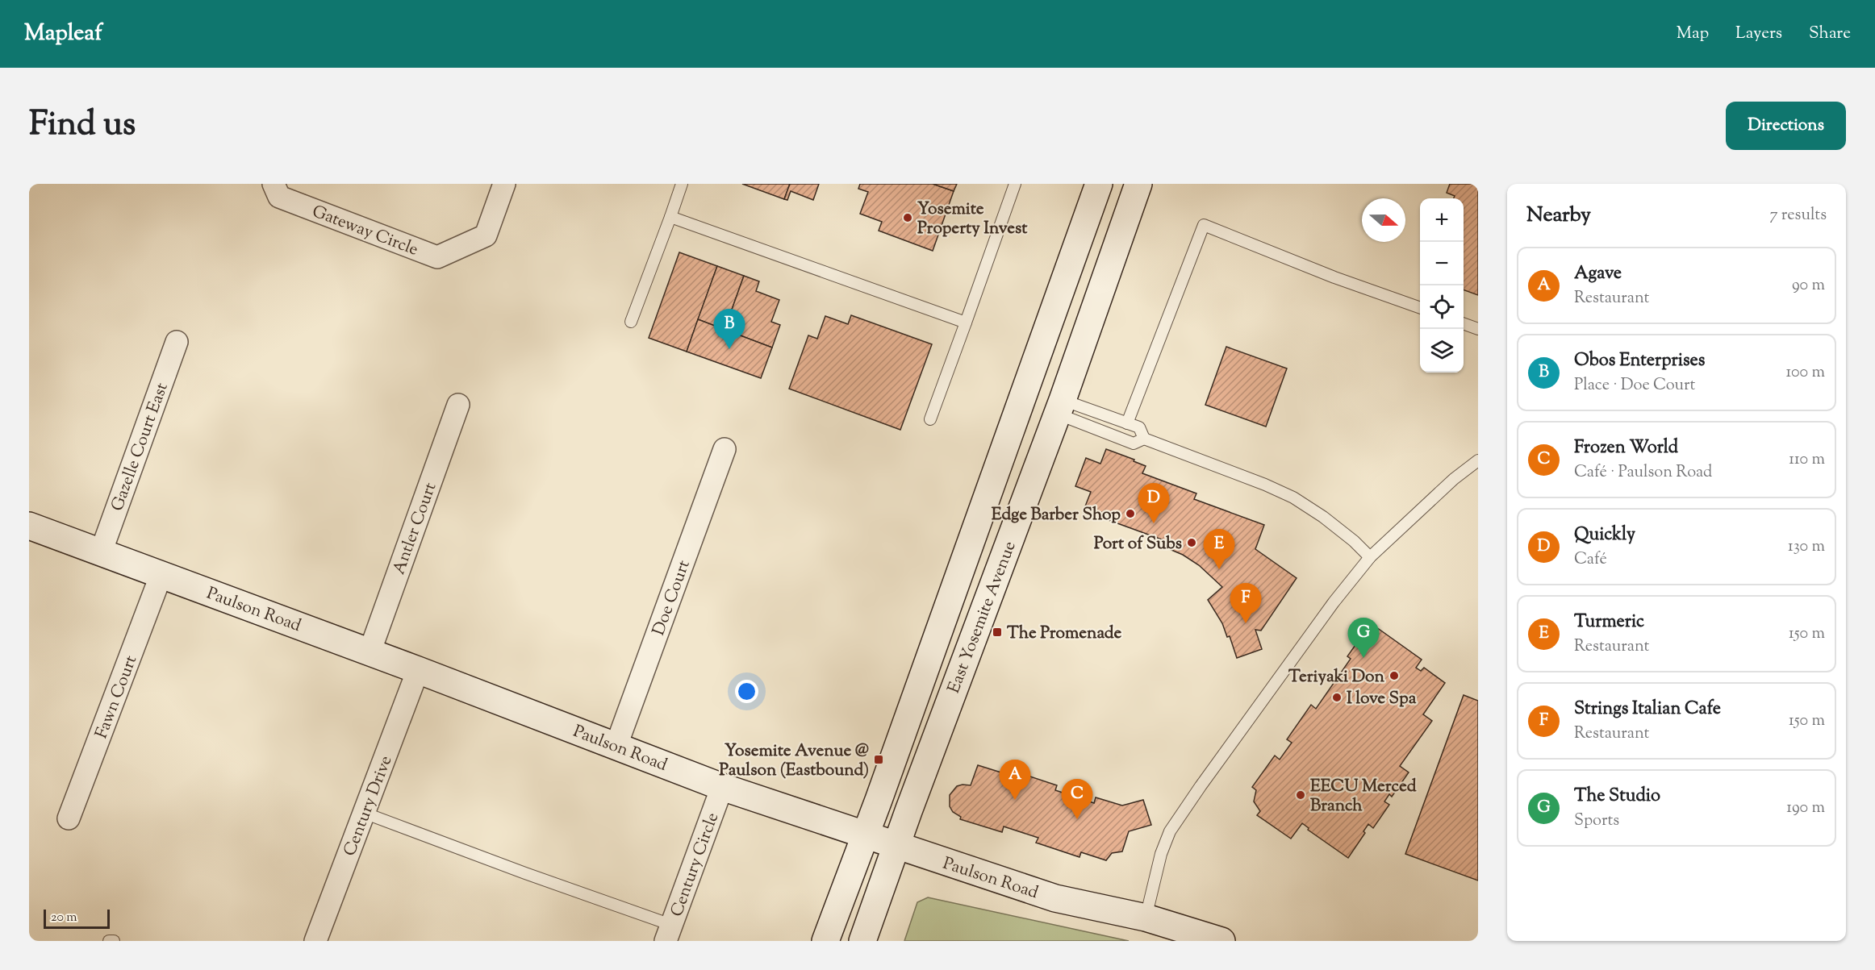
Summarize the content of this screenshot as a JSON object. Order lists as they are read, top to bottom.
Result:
{
  "streets": {
    "main road": ["Paulson Road", "East Yosemite Avenue"],
    "street": [
      "Gateway Circle",
      "Gazelle Court East",
      "Antler Court",
      "Doe Court",
      "Fawn Court",
      "Century Drive",
      "Century Circle"
    ]
  },
  "crossings": [
    ["Gazelle Court East", "Paulson Road"],
    ["Antler Court", "Paulson Road"],
    ["Doe Court", "Paulson Road"],
    ["Paulson Road", "East Yosemite Avenue"],
    ["Paulson Road", "Fawn Court"],
    ["Paulson Road", "Century Drive"],
    ["Paulson Road", "Century Circle"]
  ],
  "places": {
    "other": [
      "Yosemite Property Invest",
      "Edge Barber Shop",
      "Port of Subs",
      "Teriyaki Don",
      "I love Spa",
      "EECU Merced Branch"
    ],
    "transit": ["The Promenade", "Yosemite Avenue @ Paulson (Eastbound)"]
  },
  "scale_bar": "20 m",
  "north": "right",
  "page": {
    "header": "Mapleaf",
    "nav": ["Map", "Layers", "Share"],
    "title": "Find us",
    "buttons": "Directions",
    "heading": ["Nearby", "7 results"],
    "map_buttons": ["+", "−"],
    "list": [
      {
        "mark": "A",
        "name": "Agave",
        "note": "Restaurant",
        "value": "90 m"
      },
      {
        "mark": "B",
        "name": "Obos Enterprises",
        "note": "Place · Doe Court",
        "value": "100 m"
      },
      {
        "mark": "C",
        "name": "Frozen World",
        "note": "Café · Paulson Road",
        "value": "110 m"
      },
      {
        "mark": "D",
        "name": "Quickly",
        "note": "Café",
        "value": "130 m"
      },
      {
        "mark": "E",
        "name": "Turmeric",
        "note": "Restaurant",
        "value": "150 m"
      },
      {
        "mark": "F",
        "name": "Strings Italian Cafe",
        "note": "Restaurant",
        "value": "150 m"
      },
      {
        "mark": "G",
        "name": "The Studio",
        "note": "Sports",
        "value": "190 m"
      }
    ],
    "pins": [
      "B",
      "D",
      "E",
      "F",
      "G",
      "A",
      "C"
    ],
    "scale": "20 m"
  }
}
